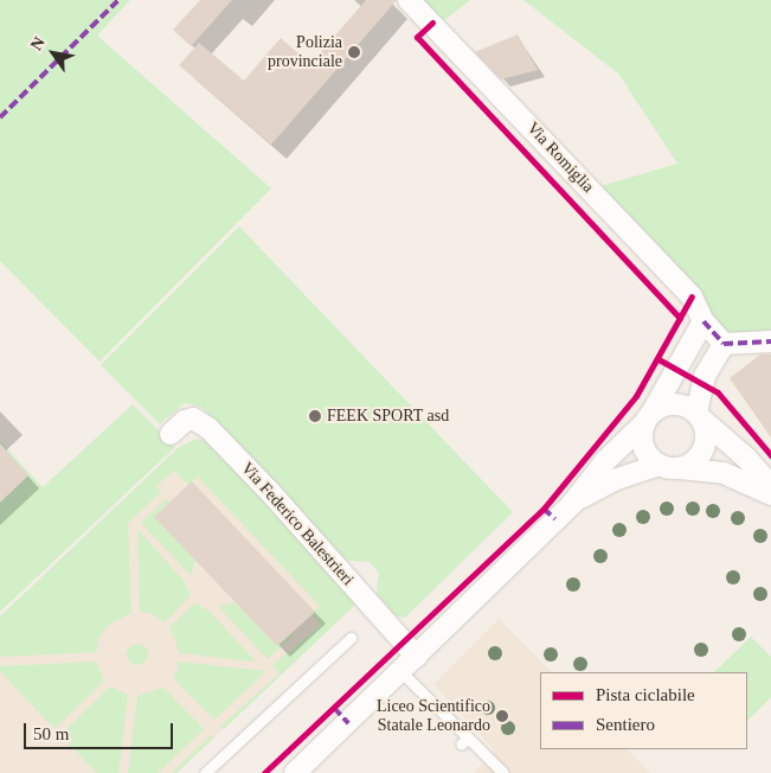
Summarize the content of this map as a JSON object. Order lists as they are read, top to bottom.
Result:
{
  "streets": {
    "street": ["Via Romiglia", "Via Federico Balestrieri"]
  },
  "places": ["Polizia provinciale", "FEEK SPORT asd", "Liceo Scientifico Statale Leonardo"],
  "legend": ["Pista ciclabile", "Sentiero"],
  "scale_bar": "50 m",
  "north": "top left"
}
